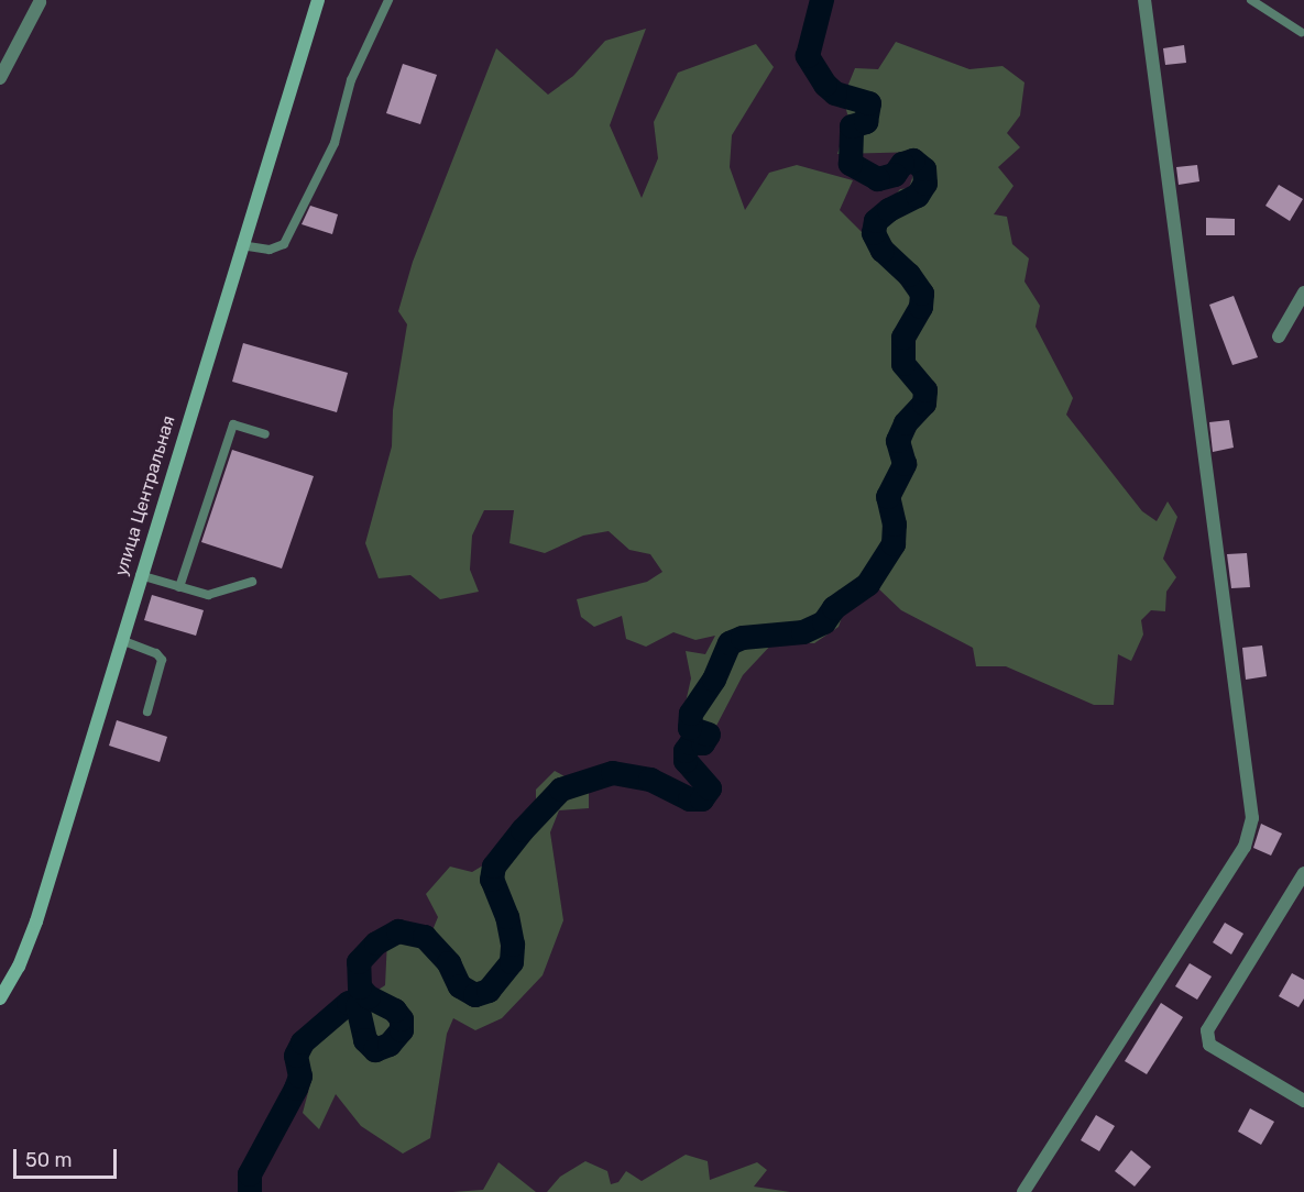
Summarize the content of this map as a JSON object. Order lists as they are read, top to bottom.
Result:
{
  "streets": {
    "main road": ["улица Центральная"]
  },
  "scale_bar": "50 m"
}
